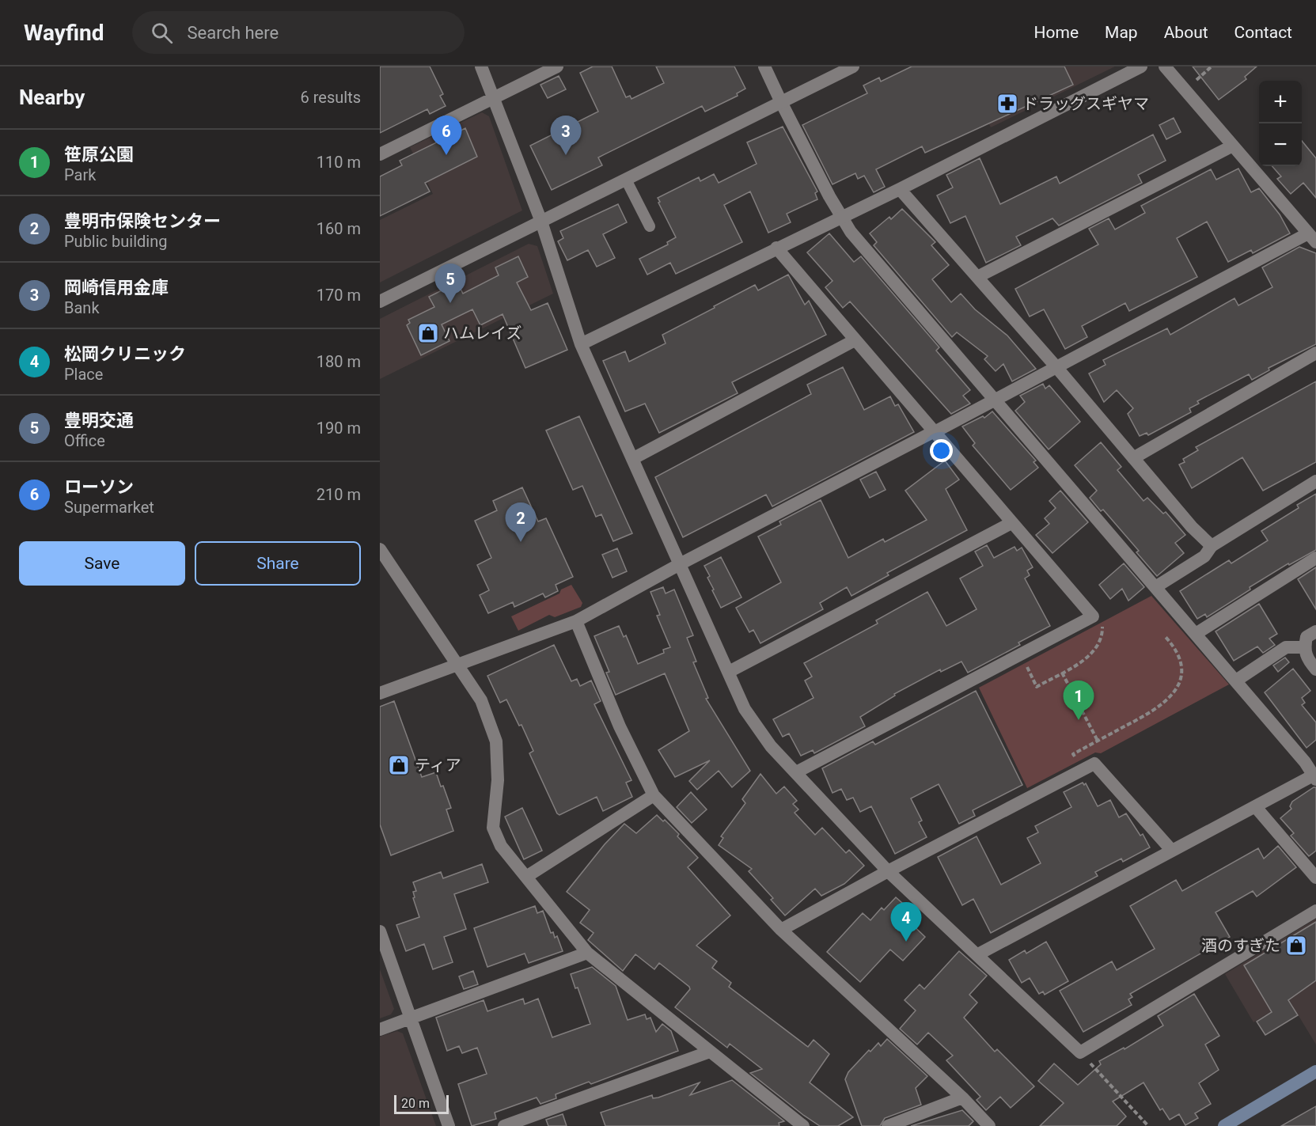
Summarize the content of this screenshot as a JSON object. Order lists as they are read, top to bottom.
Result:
{
  "places": {
    "pharmacy": ["ドラッグスギヤマ"],
    "shop": ["ハムレイズ", "ティア", "酒のすぎた"]
  },
  "scale_bar": "20 m",
  "page": {
    "header": "Wayfind",
    "search": "Search here",
    "nav": [
      "Home",
      "Map",
      "About",
      "Contact"
    ],
    "heading": ["Nearby", "6 results"],
    "map_buttons": ["+", "−"],
    "pins": [
      "3",
      "6",
      "5",
      "2",
      "1",
      "4"
    ],
    "list": [
      {
        "mark": "1",
        "name": "笹原公園",
        "note": "Park",
        "value": "110 m"
      },
      {
        "mark": "2",
        "name": "豊明市保険センター",
        "note": "Public building",
        "value": "160 m"
      },
      {
        "mark": "3",
        "name": "岡崎信用金庫",
        "note": "Bank",
        "value": "170 m"
      },
      {
        "mark": "4",
        "name": "松岡クリニック",
        "note": "Place",
        "value": "180 m"
      },
      {
        "mark": "5",
        "name": "豊明交通",
        "note": "Office",
        "value": "190 m"
      },
      {
        "mark": "6",
        "name": "ローソン",
        "note": "Supermarket",
        "value": "210 m"
      }
    ],
    "buttons": ["Save", "Share"],
    "scale": "20 m"
  }
}
